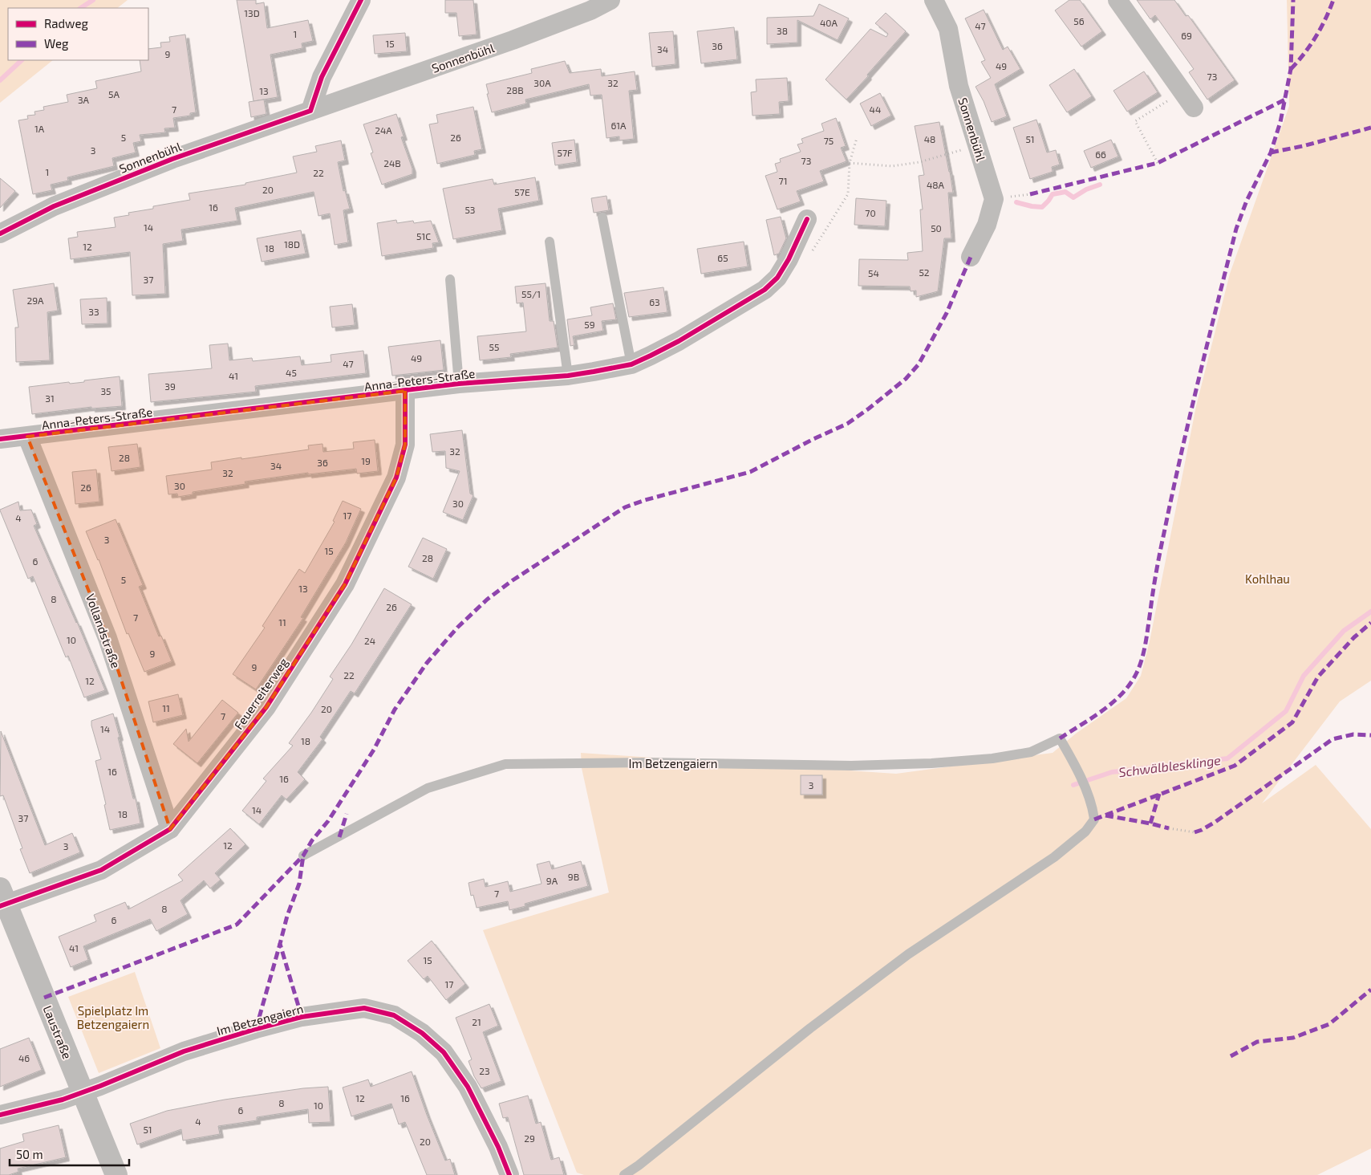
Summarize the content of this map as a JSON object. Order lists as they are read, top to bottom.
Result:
{
  "streets": {
    "street": [
      "Sonnenbühl",
      "Anna-Peters-Straße",
      "Vollandstraße",
      "Feuerreiterweg",
      "Im Betzengaiern",
      "Laustraße"
    ]
  },
  "crossings": [
    ["Anna-Peters-Straße", "Vollandstraße"],
    ["Anna-Peters-Straße", "Feuerreiterweg"],
    ["Vollandstraße", "Feuerreiterweg"],
    ["Feuerreiterweg", "Laustraße"],
    ["Im Betzengaiern", "Laustraße"]
  ],
  "water": ["Schwälblesklinge"],
  "parks": ["Kohlhau", "Spielplatz Im Betzengaiern"],
  "house_numbers": [
    "13D",
    "56",
    "40A",
    "47",
    "38",
    "1",
    "69",
    "15",
    "36",
    "34",
    "9",
    "49",
    "73",
    "30A",
    "32",
    "28B",
    "13",
    "5A",
    "3A",
    "7",
    "44",
    "61A",
    "1A",
    "24A",
    "5",
    "26",
    "48",
    "51",
    "75",
    "3",
    "57F",
    "66",
    "73",
    "24B",
    "1",
    "22",
    "71",
    "48A",
    "20",
    "57E",
    "16",
    "53",
    "70",
    "14",
    "50",
    "51C",
    "18D",
    "12",
    "18",
    "65",
    "52",
    "54",
    "37",
    "55/1",
    "29A",
    "63",
    "33",
    "59",
    "55",
    "49",
    "47",
    "45",
    "41",
    "39",
    "35",
    "31",
    "32",
    "28",
    "19",
    "36",
    "34",
    "32",
    "30",
    "26",
    "30",
    "17",
    "4",
    "3",
    "15",
    "28",
    "6",
    "5",
    "13",
    "8",
    "26",
    "7",
    "11",
    "10",
    "24",
    "9",
    "9",
    "22",
    "12",
    "11",
    "20",
    "7",
    "14",
    "18",
    "16",
    "16",
    "3",
    "14",
    "18",
    "37",
    "12",
    "3",
    "9B",
    "9A",
    "7",
    "8",
    "6",
    "41",
    "15",
    "17",
    "21",
    "46",
    "23",
    "12",
    "16",
    "8",
    "10",
    "6",
    "4",
    "51",
    "29",
    "20"
  ],
  "legend": ["Radweg", "Weg"],
  "scale_bar": "50 m"
}
